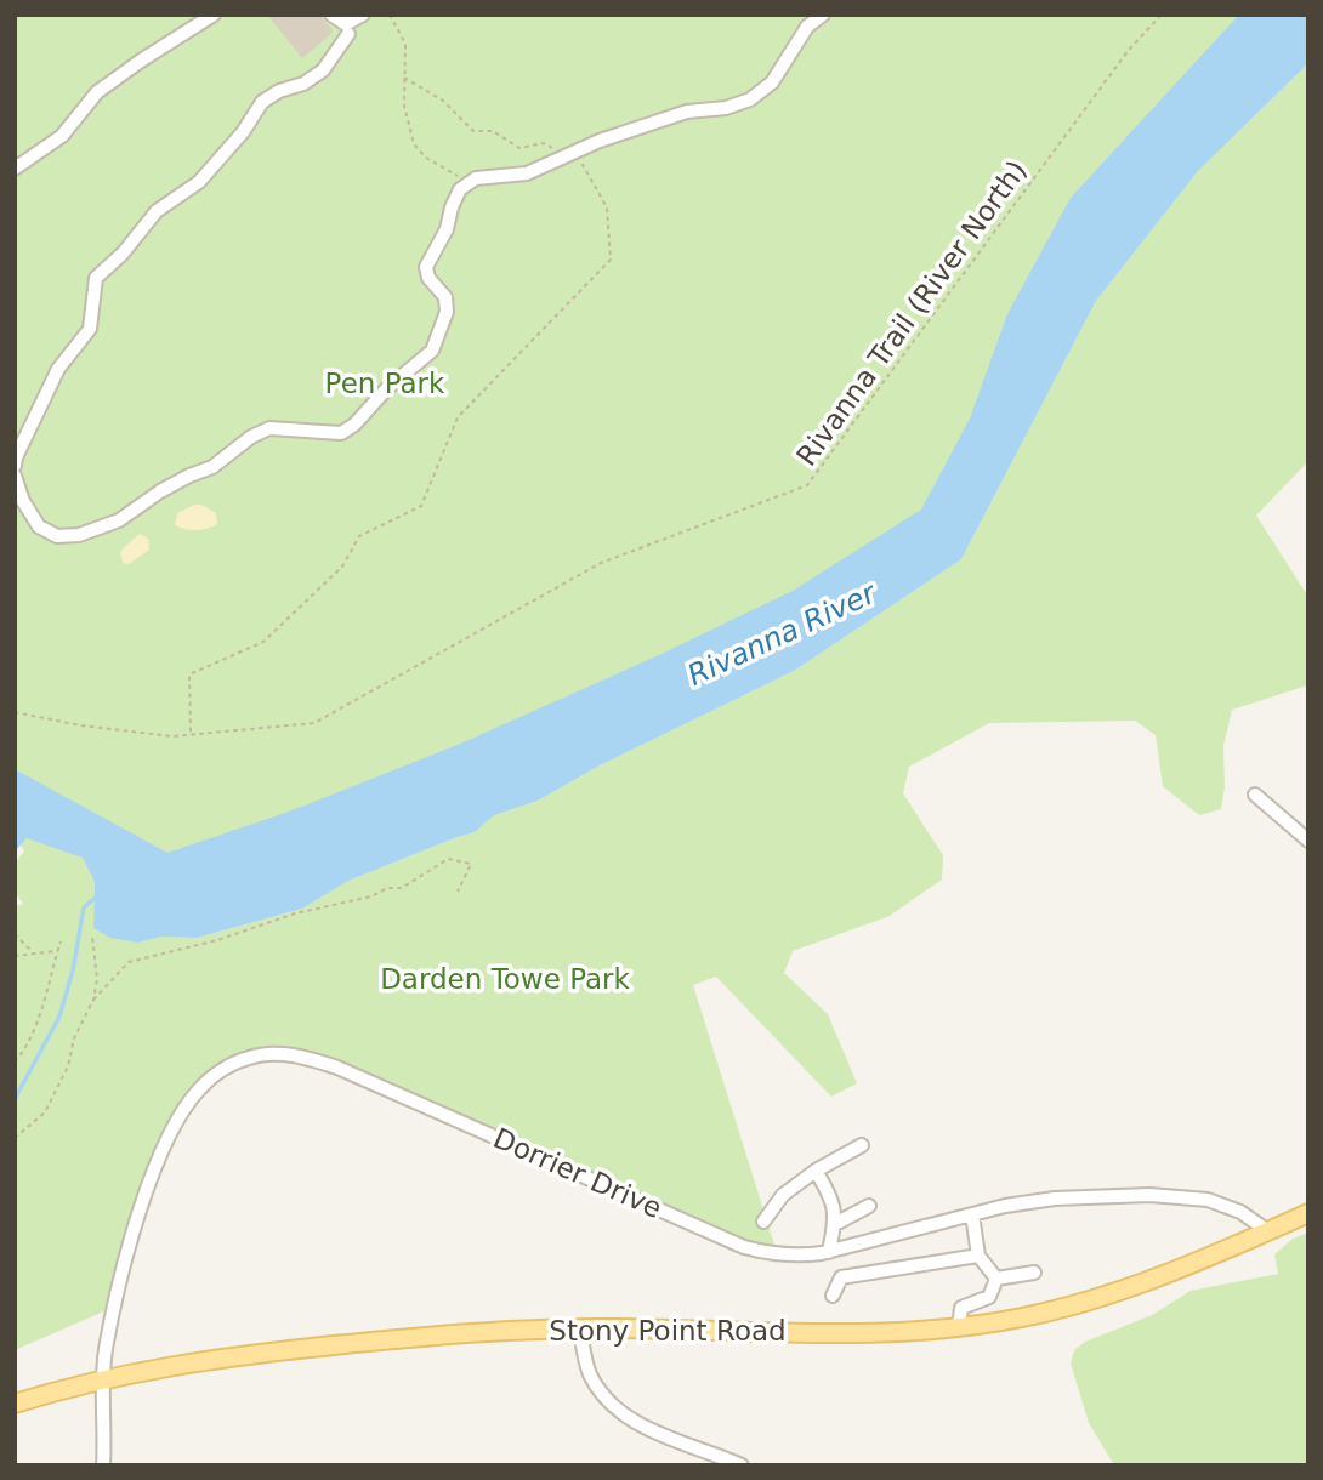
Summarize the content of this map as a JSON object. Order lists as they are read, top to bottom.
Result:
{
  "streets": {
    "main road": ["Stony Point Road"],
    "street": ["Dorrier Drive"],
    "path": ["Rivanna Trail (River North)"]
  },
  "crossings": [
    ["Dorrier Drive", "Stony Point Road"]
  ],
  "water": ["Rivanna River"],
  "parks": ["Pen Park", "Darden Towe Park"]
}
